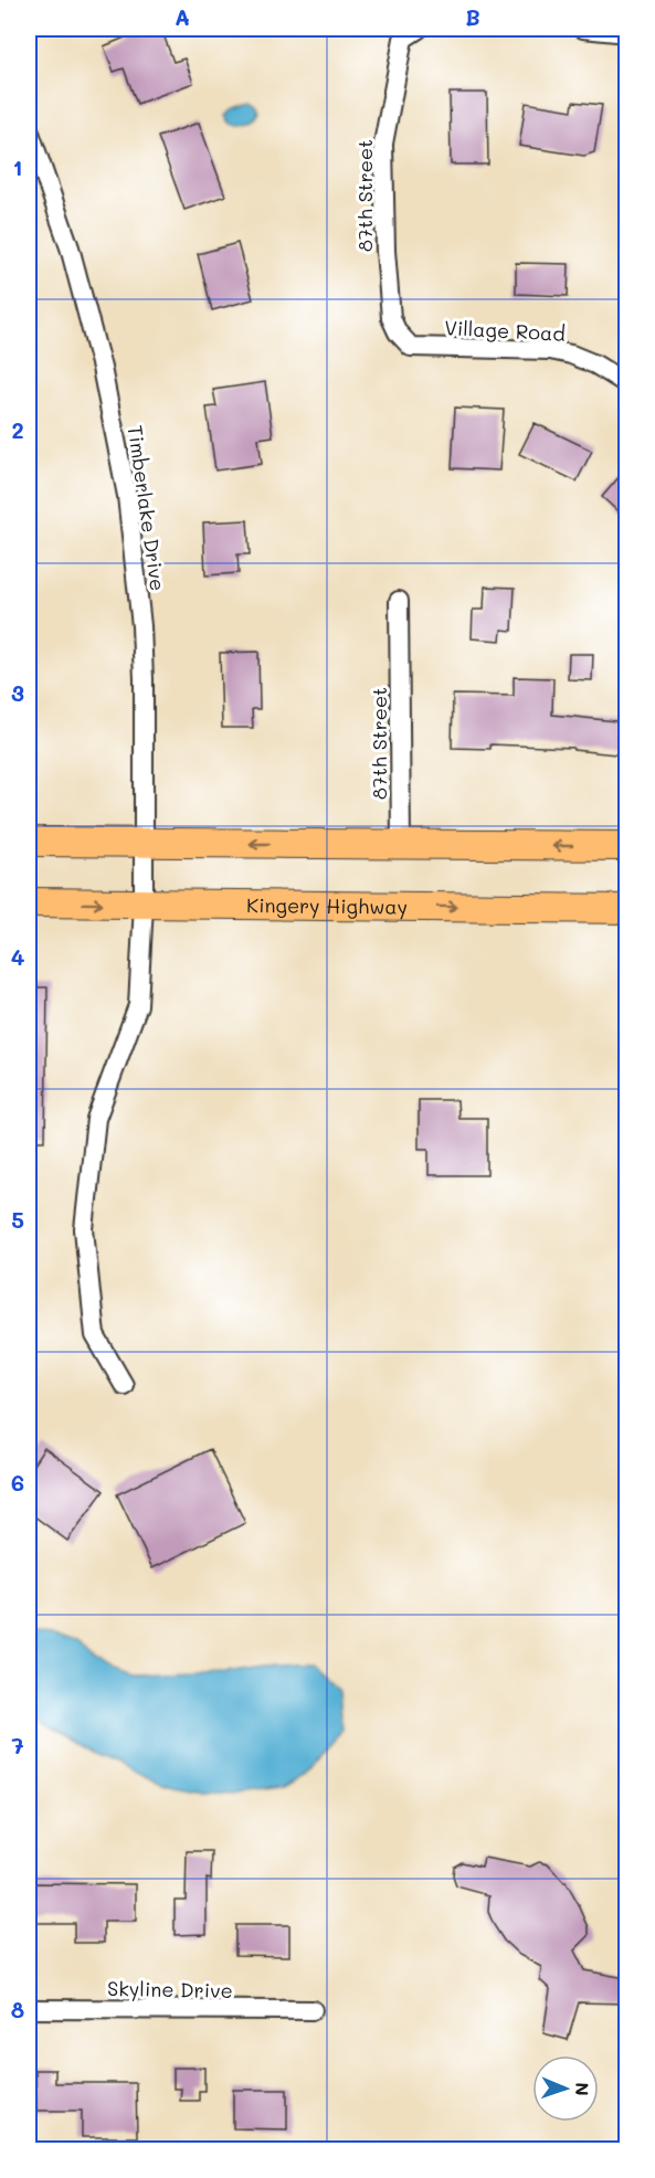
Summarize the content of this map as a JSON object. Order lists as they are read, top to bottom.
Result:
{
  "streets": {
    "main road": ["Kingery Highway"],
    "street": [
      "87th Street",
      "Village Road",
      "Timberlake Drive",
      "Skyline Drive"
    ]
  },
  "crossings": [
    ["87th Street", "Village Road"],
    ["Timberlake Drive", "Kingery Highway"]
  ],
  "north": "right",
  "grid": {
    "columns": ["A", "B"],
    "rows": [
      "1",
      "2",
      "3",
      "4",
      "5",
      "6",
      "7",
      "8"
    ]
  }
}
